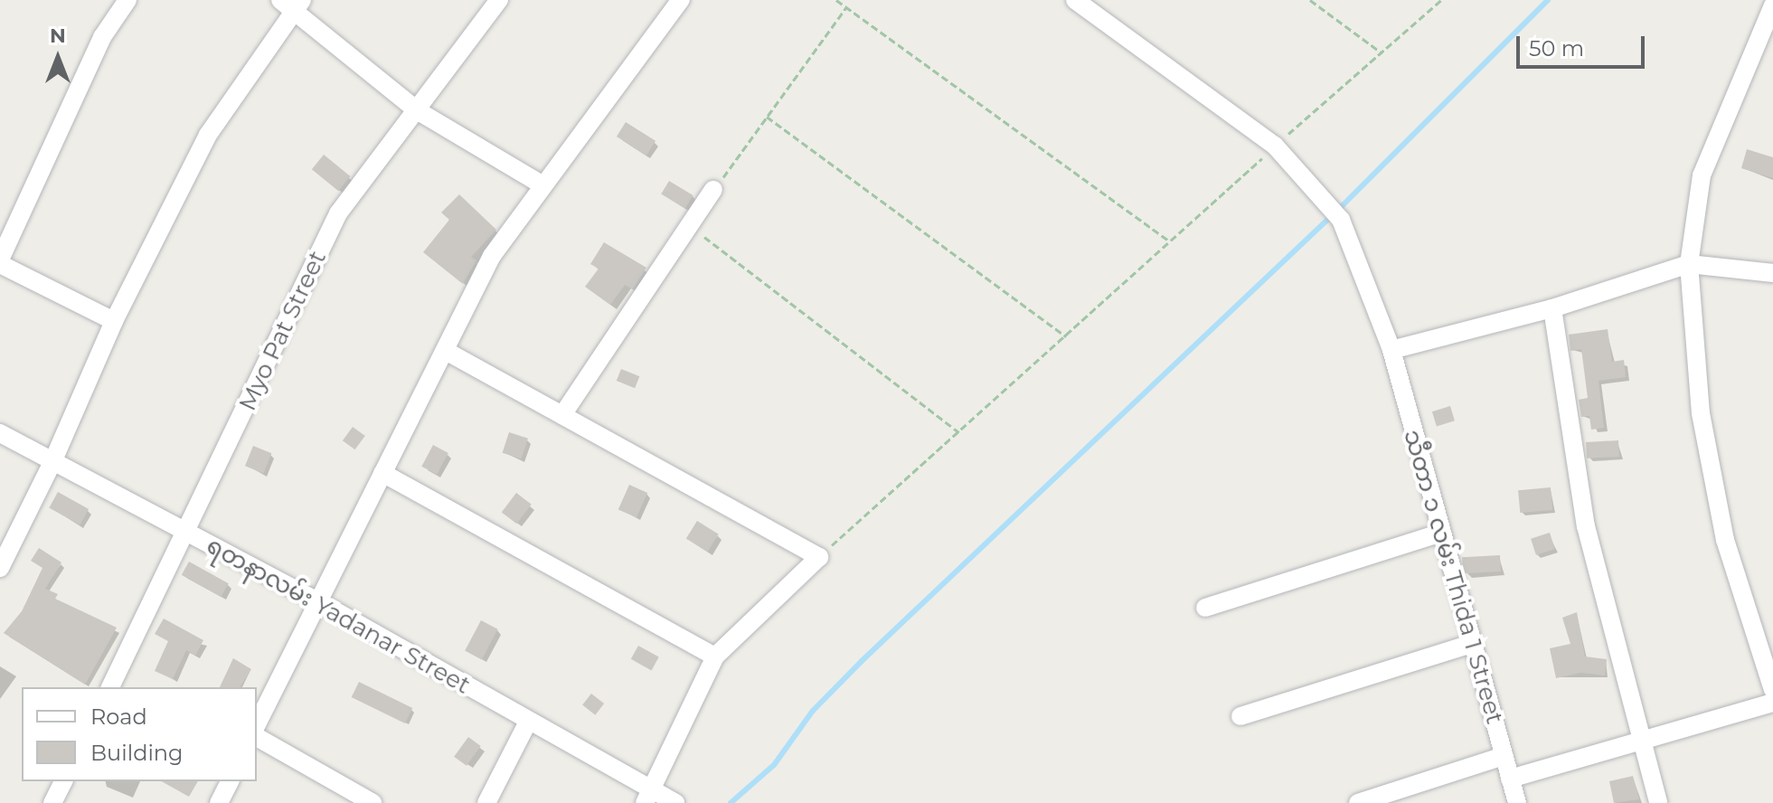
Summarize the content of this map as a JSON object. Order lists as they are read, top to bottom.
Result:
{
  "streets": {
    "street": ["Myo Pat Street", "သီတာ ၁ လမ်း Thida 1 Street", "ရတနာလမ်း Yadanar Street"]
  },
  "crossings": [
    ["Myo Pat Street", "ရတနာလမ်း Yadanar Street"]
  ],
  "legend": ["Road", "Building"],
  "scale_bar": "50 m",
  "north": "top"
}
